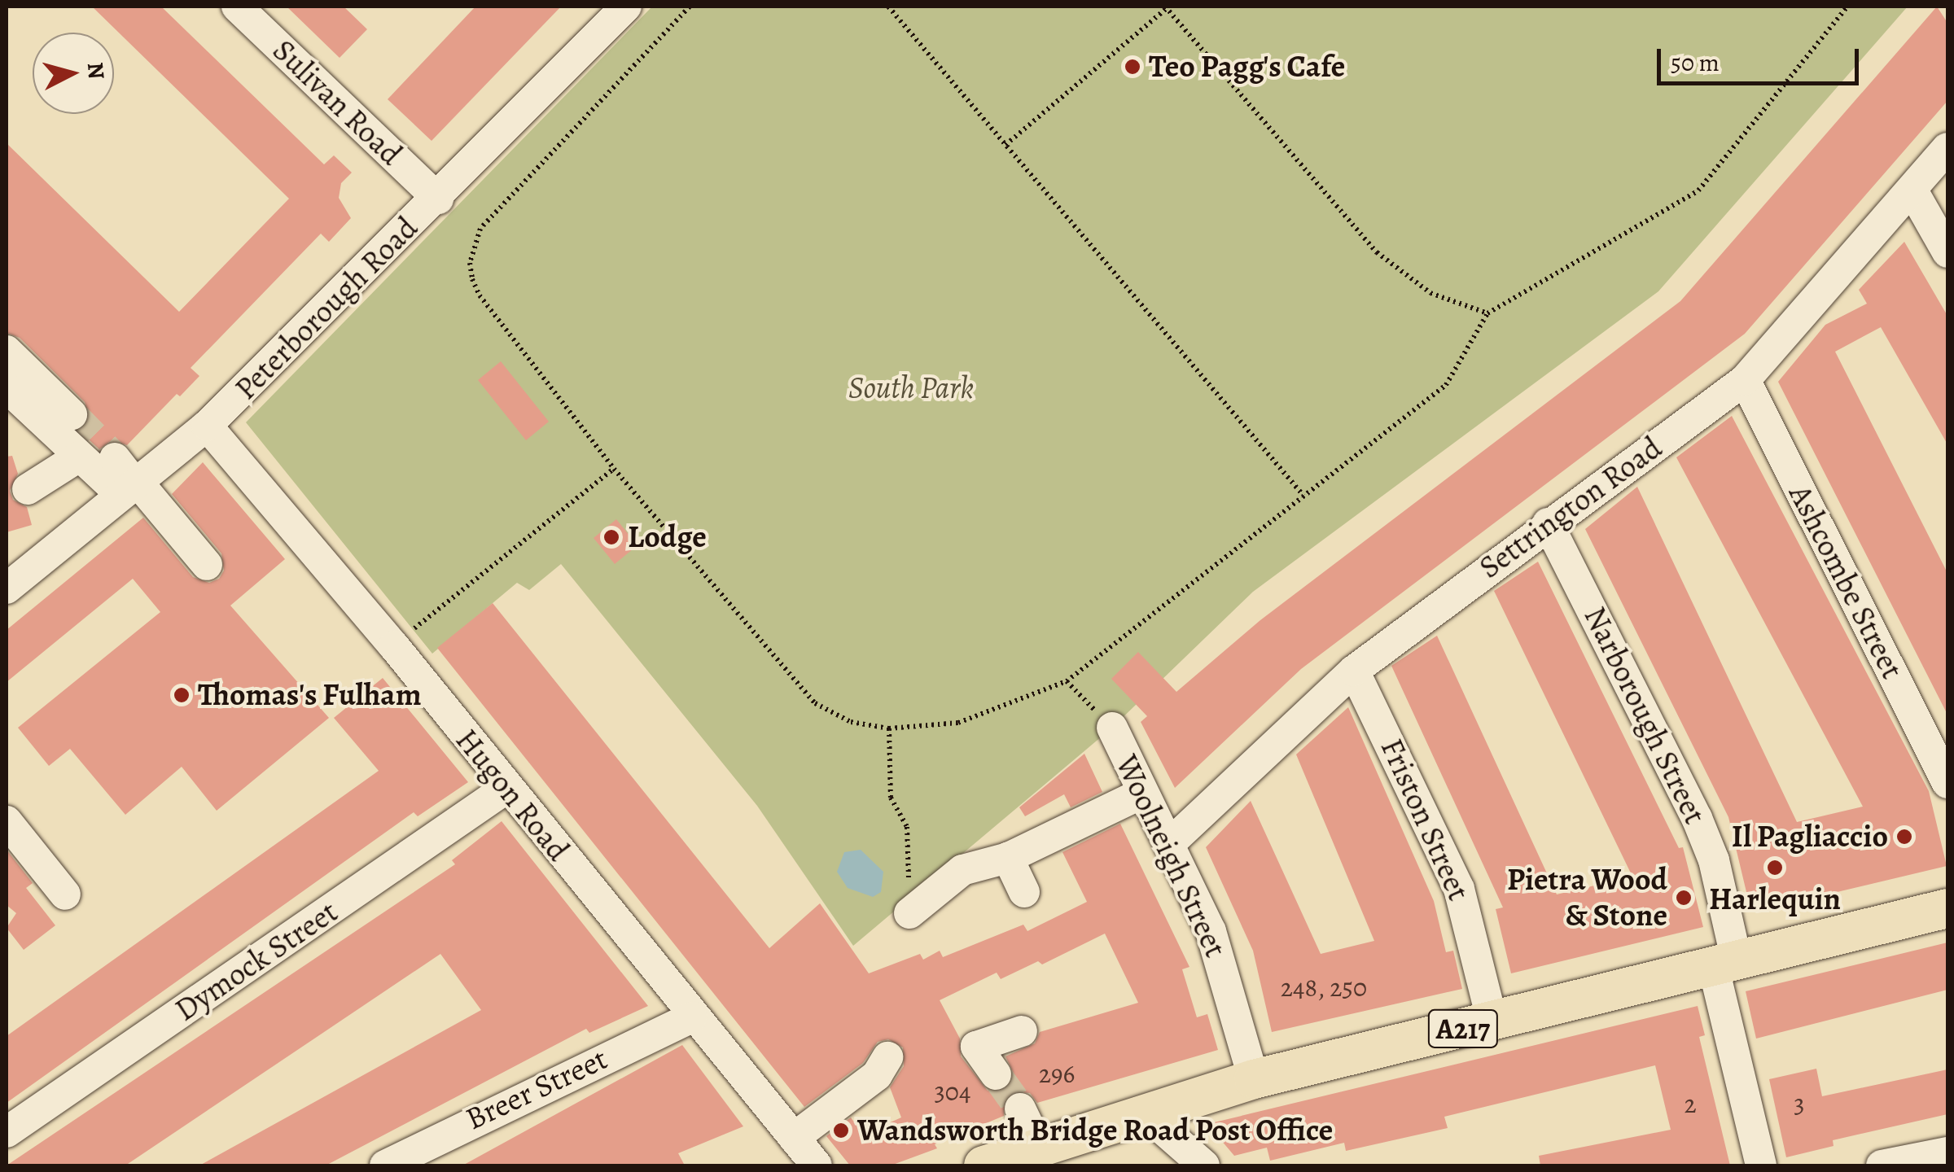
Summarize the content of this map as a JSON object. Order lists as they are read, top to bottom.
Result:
{
  "streets": {
    "main road": ["A217"],
    "street": [
      "Sulivan Road",
      "Peterborough Road",
      "Settrington Road",
      "Ashcombe Street",
      "Narborough Street",
      "Hugon Road",
      "Friston Street",
      "Woolneigh Street",
      "Dymock Street",
      "Breer Street"
    ]
  },
  "crossings": [
    ["Sulivan Road", "Peterborough Road"],
    ["Peterborough Road", "Hugon Road"],
    ["Settrington Road", "Ashcombe Street"],
    ["Settrington Road", "Narborough Street"],
    ["Settrington Road", "Friston Street"],
    ["Settrington Road", "Woolneigh Street"],
    ["Narborough Street", "A217"],
    ["Hugon Road", "Dymock Street"],
    ["Hugon Road", "Breer Street"],
    ["Friston Street", "A217"],
    ["Woolneigh Street", "A217"]
  ],
  "parks": ["South Park"],
  "places": [
    "Teo Pagg's Cafe",
    "Lodge",
    "Thomas's Fulham",
    "Il Pagliaccio",
    "Harlequin",
    "Pietra Wood & Stone",
    "Wandsworth Bridge Road Post Office"
  ],
  "house_numbers": [
    "248, 250",
    "296",
    "304",
    "2",
    "3"
  ],
  "scale_bar": "50 m",
  "north": "right"
}
